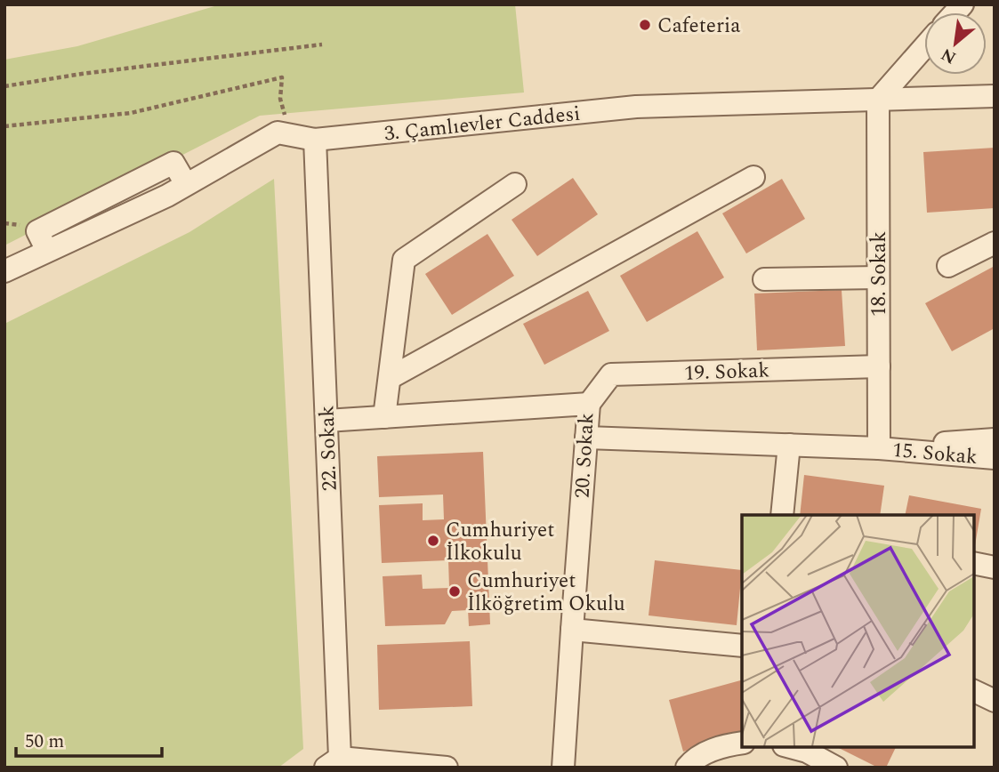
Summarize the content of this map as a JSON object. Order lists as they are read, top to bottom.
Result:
{
  "streets": {
    "street": [
      "3. Çamlıevler Caddesi",
      "18. Sokak",
      "19. Sokak",
      "22. Sokak",
      "15. Sokak",
      "20. Sokak"
    ]
  },
  "crossings": [
    ["3. Çamlıevler Caddesi", "18. Sokak"],
    ["3. Çamlıevler Caddesi", "22. Sokak"],
    ["18. Sokak", "19. Sokak"],
    ["18. Sokak", "15. Sokak"],
    ["19. Sokak", "20. Sokak"],
    ["22. Sokak", "20. Sokak"]
  ],
  "places": ["Cafeteria", "Cumhuriyet İlkokulu", "Cumhuriyet İlköğretim Okulu"],
  "scale_bar": "50 m",
  "north": "bottom left"
}
